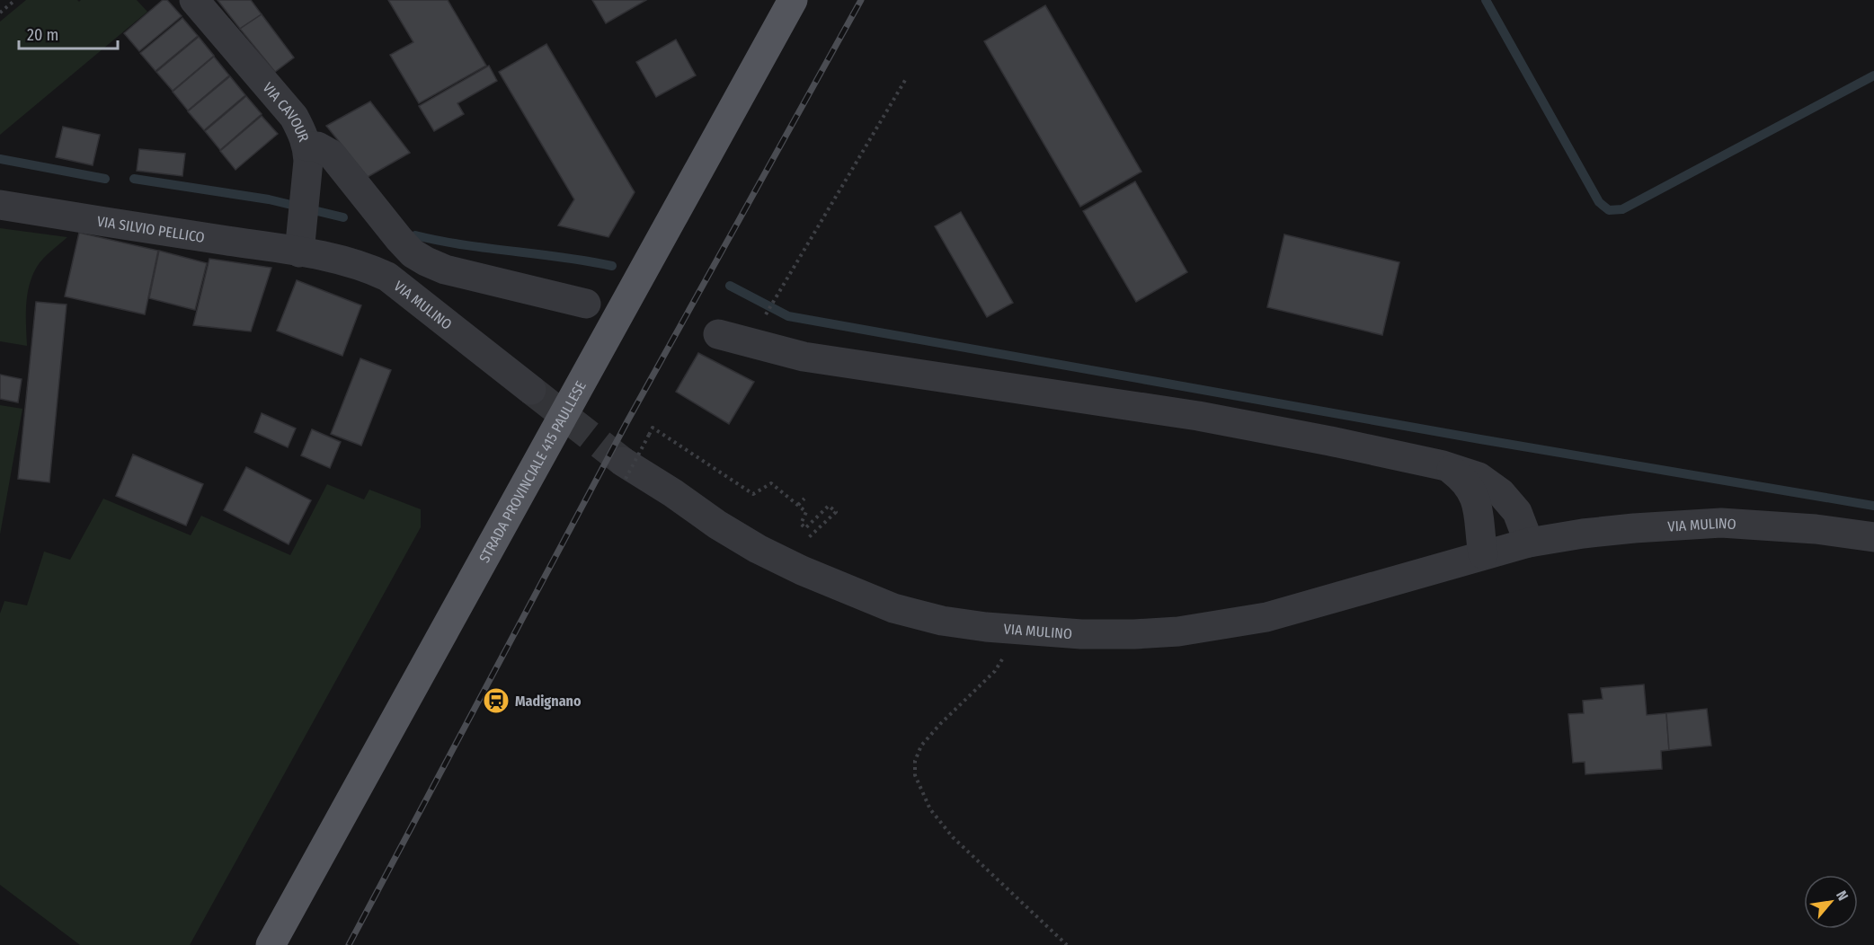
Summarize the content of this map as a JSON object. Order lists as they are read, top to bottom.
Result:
{
  "streets": {
    "main road": ["STRADA PROVINCIALE 415 PAULLESE"],
    "street": ["VIA CAVOUR", "VIA SILVIO PELLICO", "VIA MULINO"]
  },
  "crossings": [
    ["VIA CAVOUR", "VIA SILVIO PELLICO"],
    ["VIA CAVOUR", "VIA MULINO"],
    ["VIA SILVIO PELLICO", "VIA MULINO"]
  ],
  "places": {
    "station": ["Madignano"]
  },
  "scale_bar": "20 m",
  "north": "top right"
}
